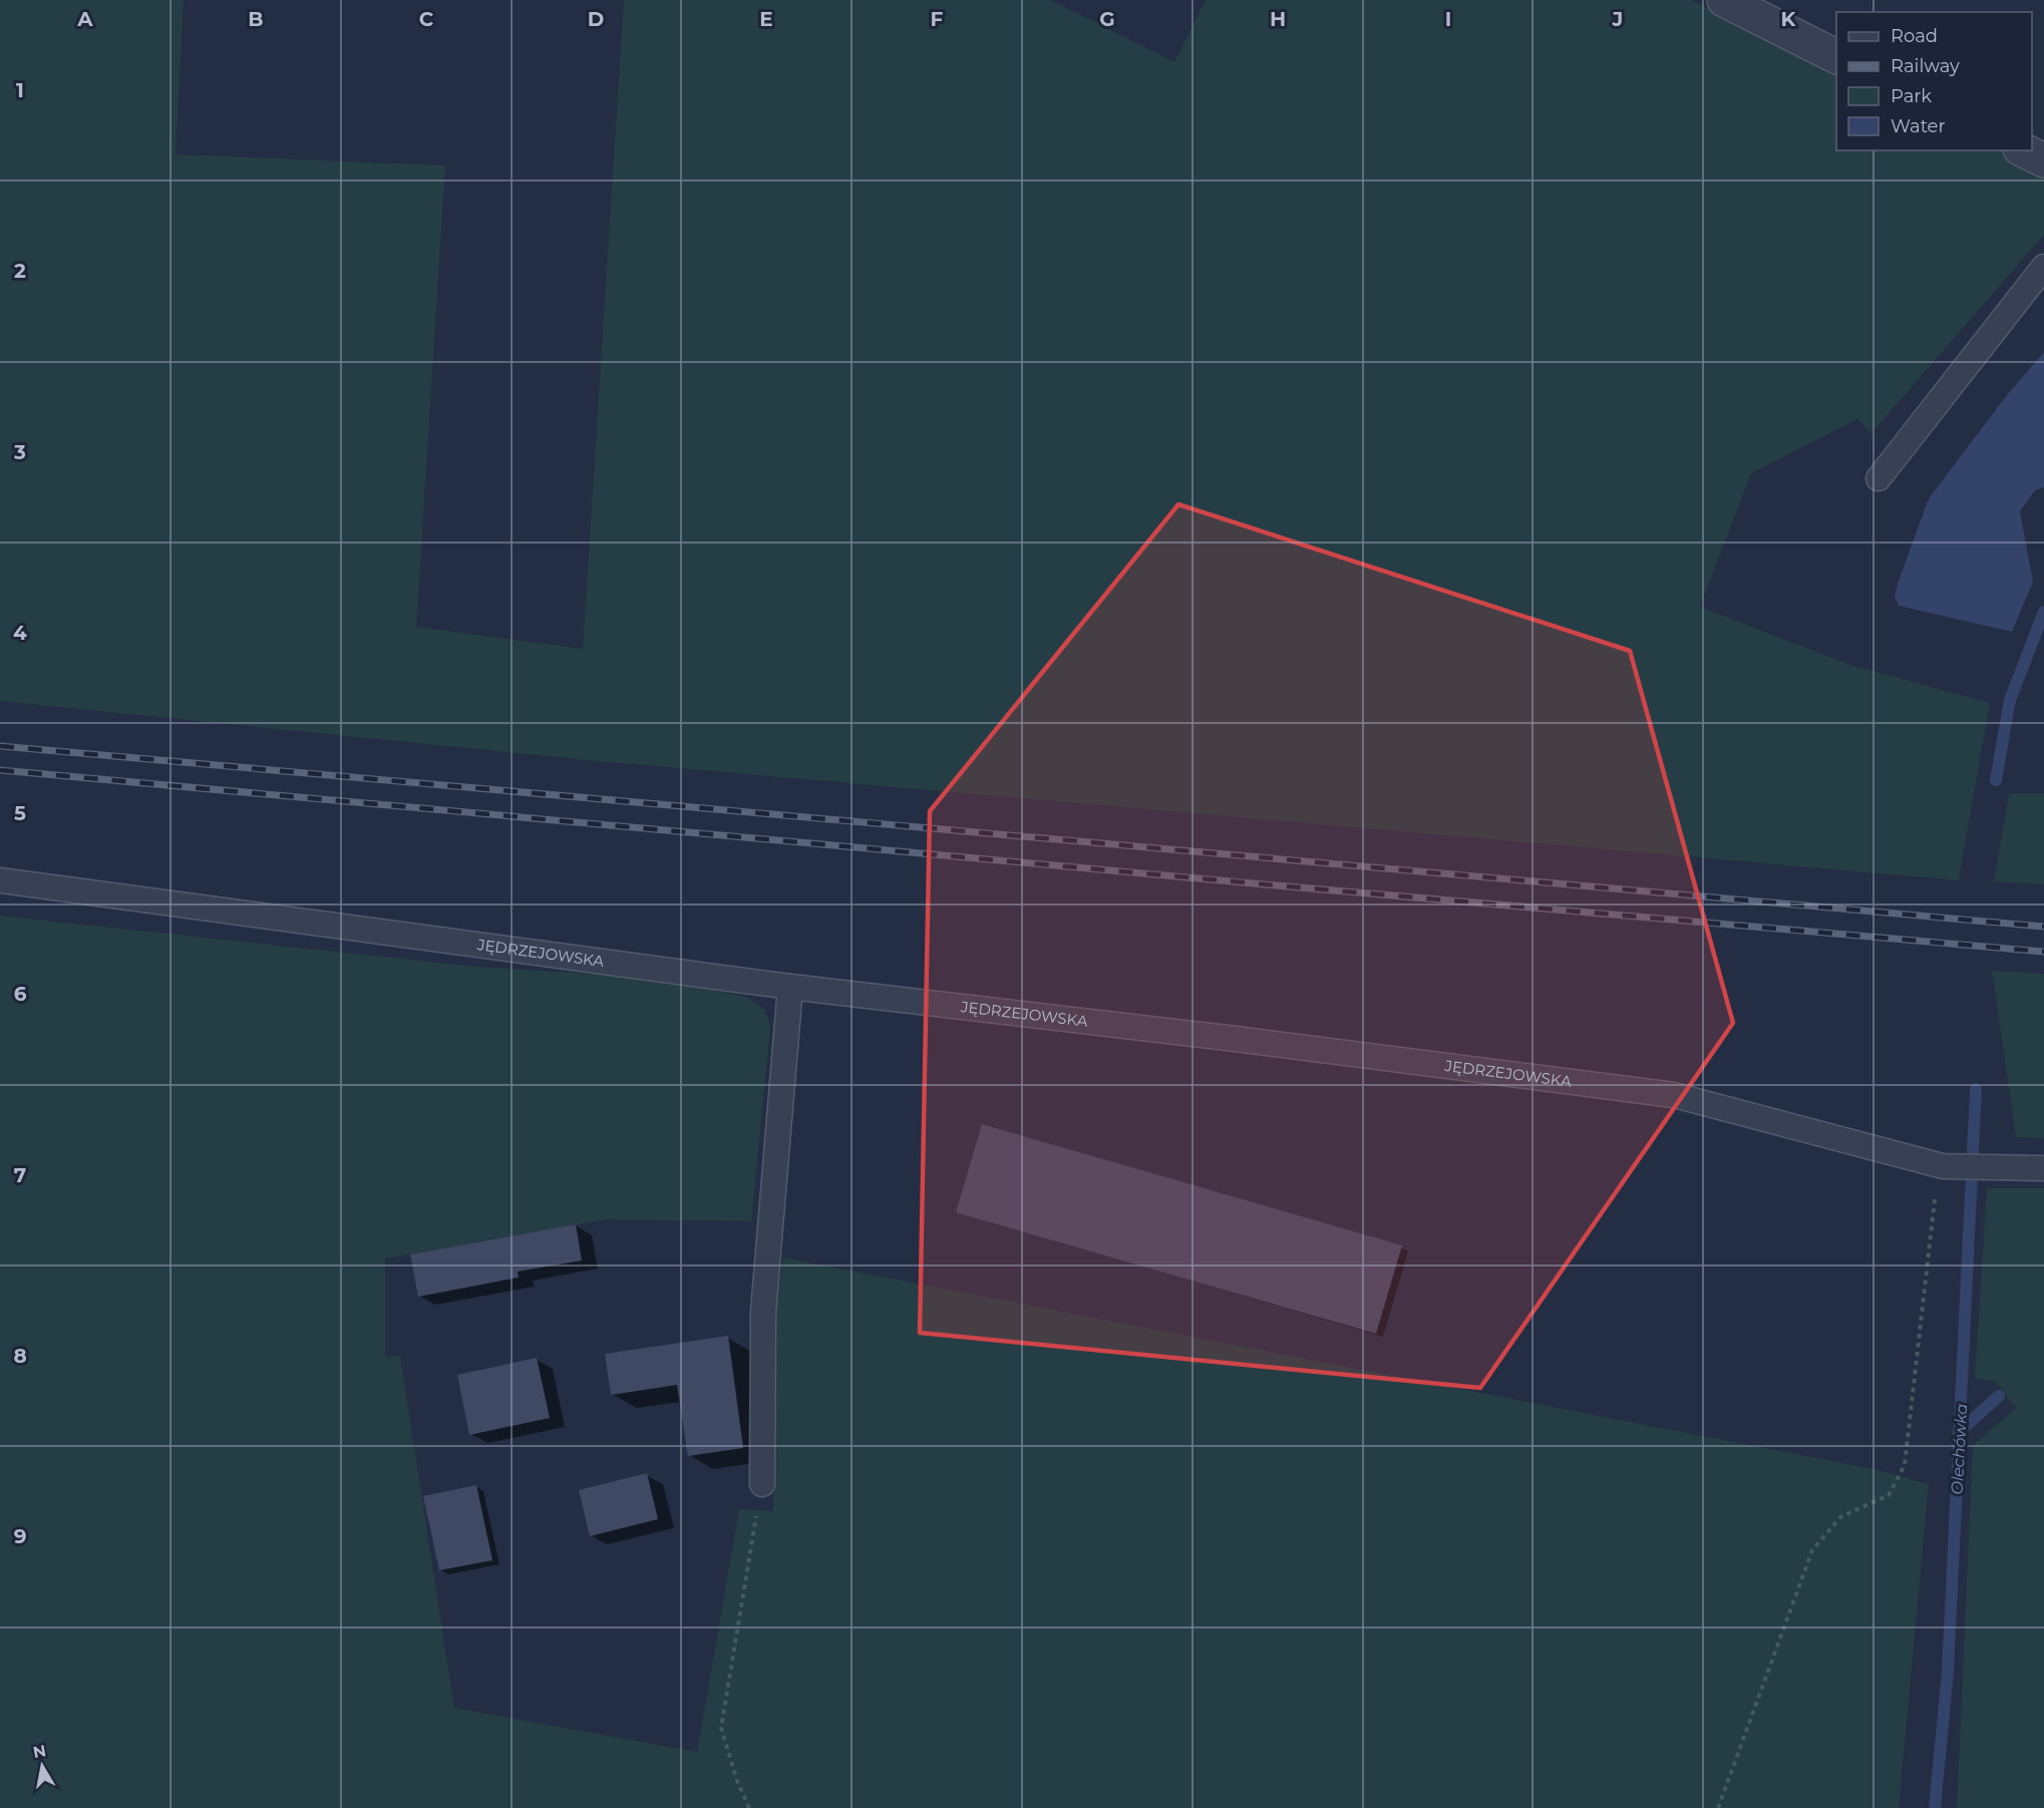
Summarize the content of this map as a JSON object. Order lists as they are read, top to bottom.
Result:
{
  "streets": {
    "lane": ["JĘDRZEJOWSKA"]
  },
  "water": ["Olechówka"],
  "legend": [
    "Road",
    "Railway",
    "Park",
    "Water"
  ],
  "north": "top",
  "grid": {
    "columns": [
      "A",
      "B",
      "C",
      "D",
      "E",
      "F",
      "G",
      "H",
      "I",
      "J",
      "K"
    ],
    "rows": [
      "1",
      "2",
      "3",
      "4",
      "5",
      "6",
      "7",
      "8",
      "9"
    ]
  }
}
